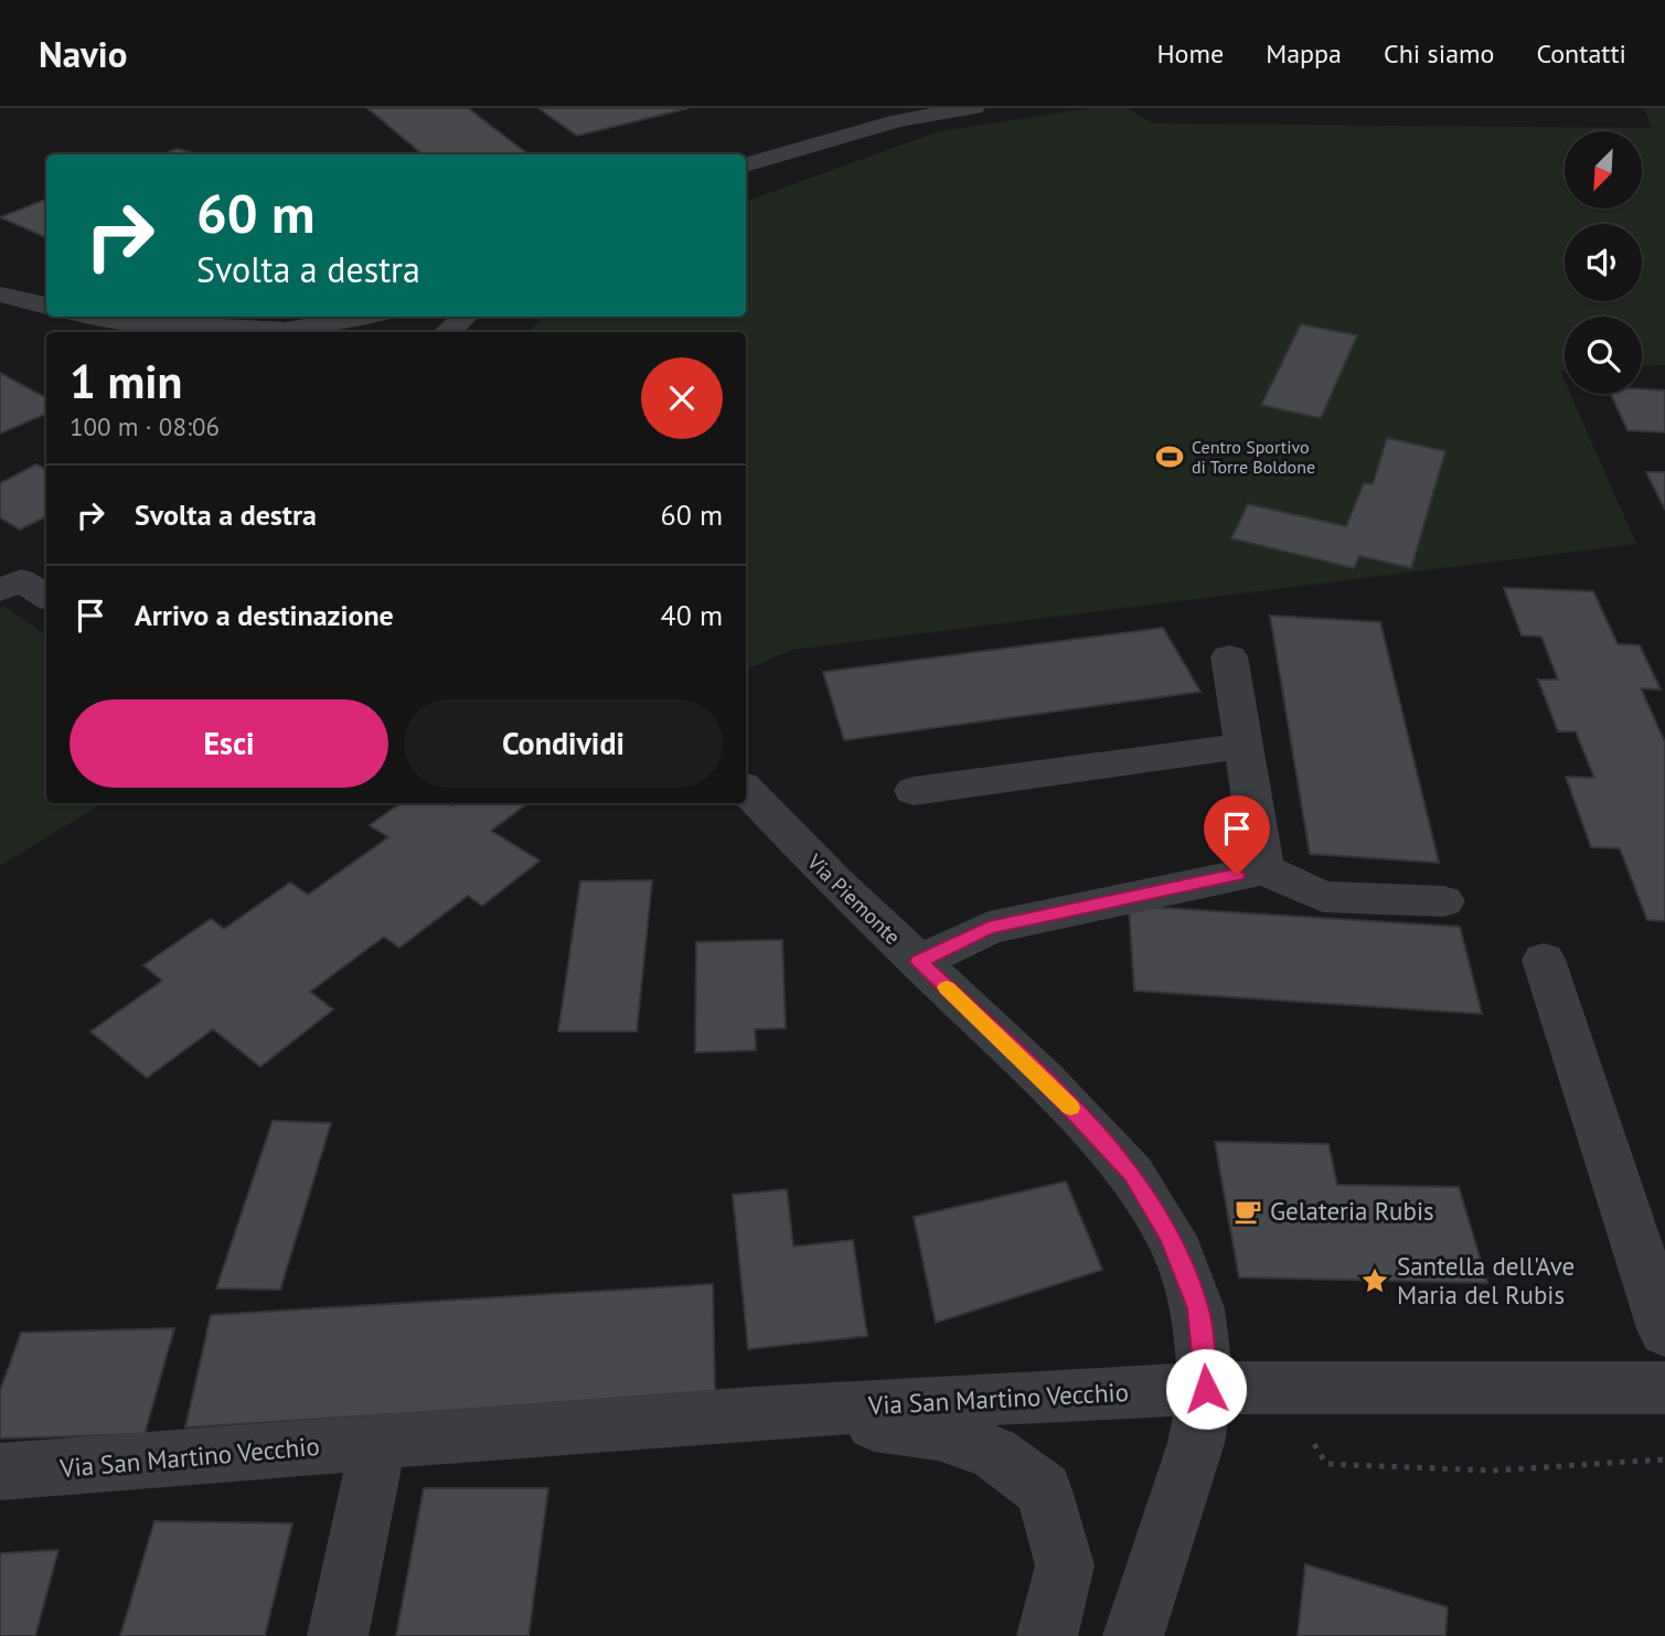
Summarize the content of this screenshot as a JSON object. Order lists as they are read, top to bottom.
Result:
{
  "streets": {
    "street": ["Via Piemonte", "Via San Martino Vecchio"]
  },
  "crossings": [
    ["Via Piemonte", "Via San Martino Vecchio"]
  ],
  "places": {
    "sports": ["Centro Sportivo di Torre Boldone"],
    "cafe": ["Gelateria Rubis"],
    "place": ["Santella dell'Ave Maria del Rubis"]
  },
  "north": "bottom left",
  "page": {
    "header": "Navio",
    "nav": [
      "Home",
      "Mappa",
      "Chi siamo",
      "Contatti"
    ],
    "turn": ["60 m", "Svolta a destra"],
    "heading": ["1 min", "100 m · 08:06"],
    "list": [
      {
        "name": "Svolta a destra",
        "value": "60 m"
      },
      {
        "name": "Arrivo a destinazione",
        "value": "40 m"
      }
    ],
    "buttons": ["Esci", "Condividi"]
  }
}
